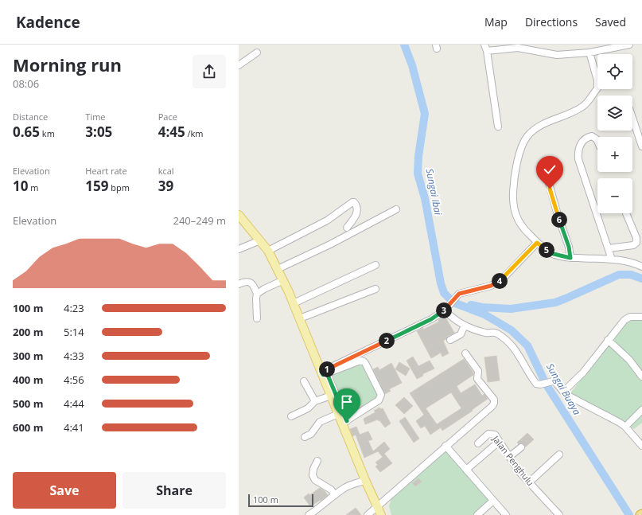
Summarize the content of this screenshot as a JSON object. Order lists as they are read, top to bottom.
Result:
{
  "streets": {
    "street": ["Jalan Penghulu"]
  },
  "water": ["Sungai Ibai", "Sungai Buaya"],
  "scale_bar": "100 m",
  "page": {
    "header": "Kadence",
    "nav": ["Map", "Directions", "Saved"],
    "heading": ["Morning run", "08:06"],
    "map_buttons": ["+", "−"],
    "stats": [
      ["Distance", "0.65 km"],
      ["Time", "3:05"],
      ["Pace", "4:45 /km"],
      ["Elevation", "10 m"],
      ["Heart rate", "159 bpm"],
      ["kcal", "39"]
    ],
    "chart": ["Elevation", "240–249 m"],
    "pins": [
      "6",
      "5",
      "4",
      "3",
      "2",
      "1"
    ],
    "list": [
      {
        "name": "100 m",
        "note": "4:23"
      },
      {
        "name": "200 m",
        "note": "5:14"
      },
      {
        "name": "300 m",
        "note": "4:33"
      },
      {
        "name": "400 m",
        "note": "4:56"
      },
      {
        "name": "500 m",
        "note": "4:44"
      },
      {
        "name": "600 m",
        "note": "4:41"
      }
    ],
    "buttons": ["Save", "Share"],
    "scale": "100 m"
  }
}
